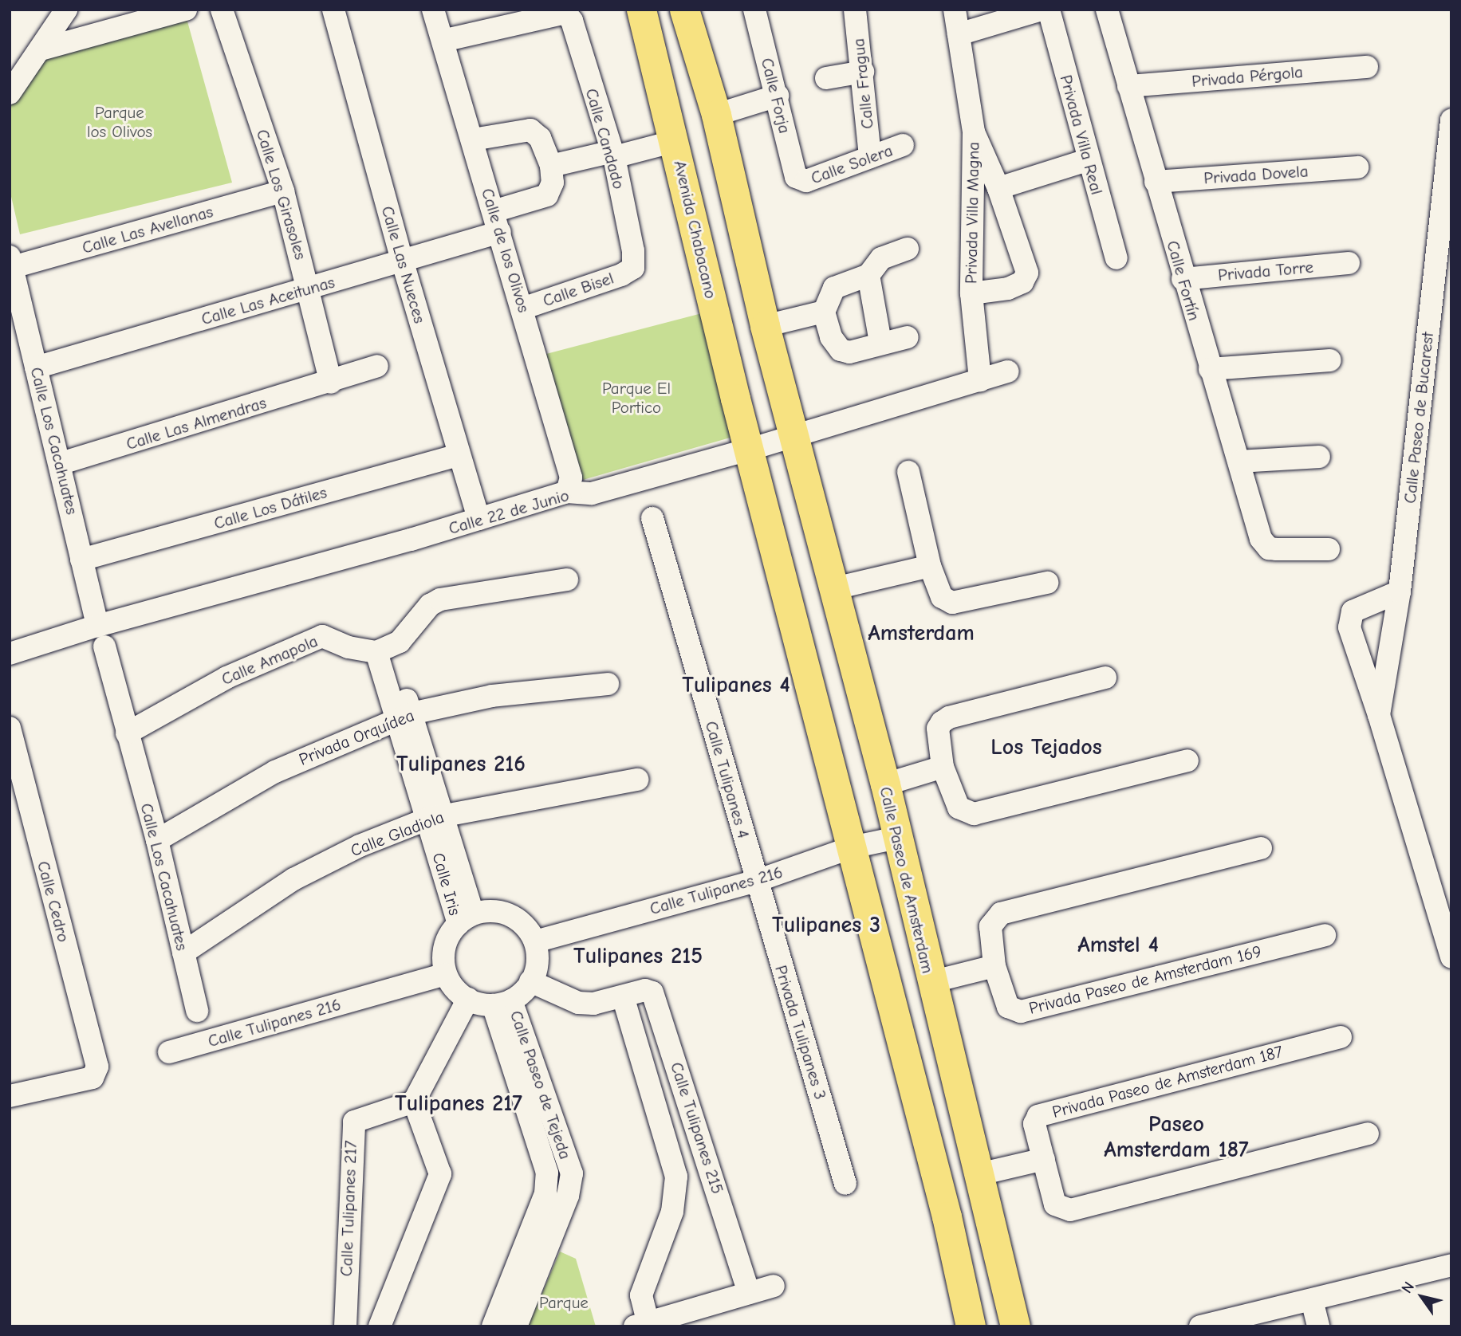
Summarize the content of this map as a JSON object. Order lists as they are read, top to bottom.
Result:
{
  "streets": {
    "main road": ["Avenida Chabacano", "Calle Paseo de Amsterdam"],
    "street": [
      "Privada Pérgola",
      "Calle Fragua",
      "Calle Forja",
      "Privada Villa Real",
      "Calle Candado",
      "Calle Solera",
      "Privada Dovela",
      "Calle Los Girasoles",
      "Privada Villa Magna",
      "Calle Las Avellanas",
      "Calle de los Olivos",
      "Calle Las Nueces",
      "Privada Torre",
      "Calle Fortín",
      "Calle Bisel",
      "Calle Las Aceitunas",
      "Calle Paseo de Bucarest",
      "Calle Las Almendras",
      "Calle Los Cacahuates",
      "Calle Los Dátiles",
      "Calle 22 de Junio",
      "Calle Amapola",
      "Privada Orquídea",
      "Calle Tulipanes 4",
      "Calle Gladiola",
      "Calle Iris",
      "Calle Tulipanes 216",
      "Calle Cedro",
      "Privada Paseo de Amsterdam 169",
      "Privada Tulipanes 3",
      "Privada Paseo de Amsterdam 187",
      "Calle Paseo de Tejeda",
      "Calle Tulipanes 215",
      "Calle Tulipanes 217"
    ]
  },
  "crossings": [
    ["Privada Pérgola", "Calle Fortín"],
    ["Calle Fragua", "Calle Solera"],
    ["Calle Forja", "Calle Solera"],
    ["Calle Candado", "Calle de los Olivos"],
    ["Calle Candado", "Calle Bisel"],
    ["Privada Dovela", "Calle Fortín"],
    ["Calle Los Girasoles", "Calle Las Avellanas"],
    ["Calle Los Girasoles", "Calle Las Aceitunas"],
    ["Calle Los Girasoles", "Calle Las Almendras"],
    ["Privada Villa Magna", "Calle 22 de Junio"],
    ["Calle Las Avellanas", "Calle Los Cacahuates"],
    ["Avenida Chabacano", "Calle 22 de Junio"],
    ["Calle de los Olivos", "Calle Bisel"],
    ["Calle de los Olivos", "Calle Las Aceitunas"],
    ["Calle de los Olivos", "Calle 22 de Junio"],
    ["Calle Las Nueces", "Calle Las Aceitunas"],
    ["Calle Las Nueces", "Calle Los Dátiles"],
    ["Calle Las Nueces", "Calle 22 de Junio"],
    ["Privada Torre", "Calle Fortín"],
    ["Calle Las Aceitunas", "Calle Los Cacahuates"],
    ["Calle Las Almendras", "Calle Los Cacahuates"],
    ["Calle Los Cacahuates", "Calle Los Dátiles"],
    ["Calle Los Cacahuates", "Calle 22 de Junio"],
    ["Calle Los Cacahuates", "Calle Amapola"],
    ["Calle Los Cacahuates", "Privada Orquídea"],
    ["Calle Los Cacahuates", "Calle Gladiola"],
    ["Calle 22 de Junio", "Calle Paseo de Amsterdam"],
    ["Calle Amapola", "Calle Iris"],
    ["Privada Orquídea", "Calle Iris"],
    ["Calle Tulipanes 4", "Calle Tulipanes 216"],
    ["Calle Tulipanes 4", "Privada Tulipanes 3"],
    ["Calle Gladiola", "Calle Iris"],
    ["Calle Paseo de Amsterdam", "Calle Tulipanes 216"],
    ["Calle Iris", "Calle Tulipanes 216"],
    ["Calle Iris", "Calle Paseo de Tejeda"],
    ["Calle Iris", "Calle Tulipanes 215"],
    ["Calle Tulipanes 216", "Privada Tulipanes 3"],
    ["Calle Tulipanes 216", "Calle Paseo de Tejeda"],
    ["Calle Tulipanes 216", "Calle Tulipanes 215"],
    ["Calle Paseo de Tejeda", "Calle Tulipanes 215"]
  ],
  "districts": [
    "Amsterdam",
    "Tulipanes 4",
    "Los Tejados",
    "Tulipanes 216",
    "Tulipanes 3",
    "Amstel 4",
    "Tulipanes 215",
    "Tulipanes 217",
    "Paseo Amsterdam 187"
  ],
  "parks": ["Parque los Olivos", "Parque El Portico", "Parque"],
  "north": "top left"
}
